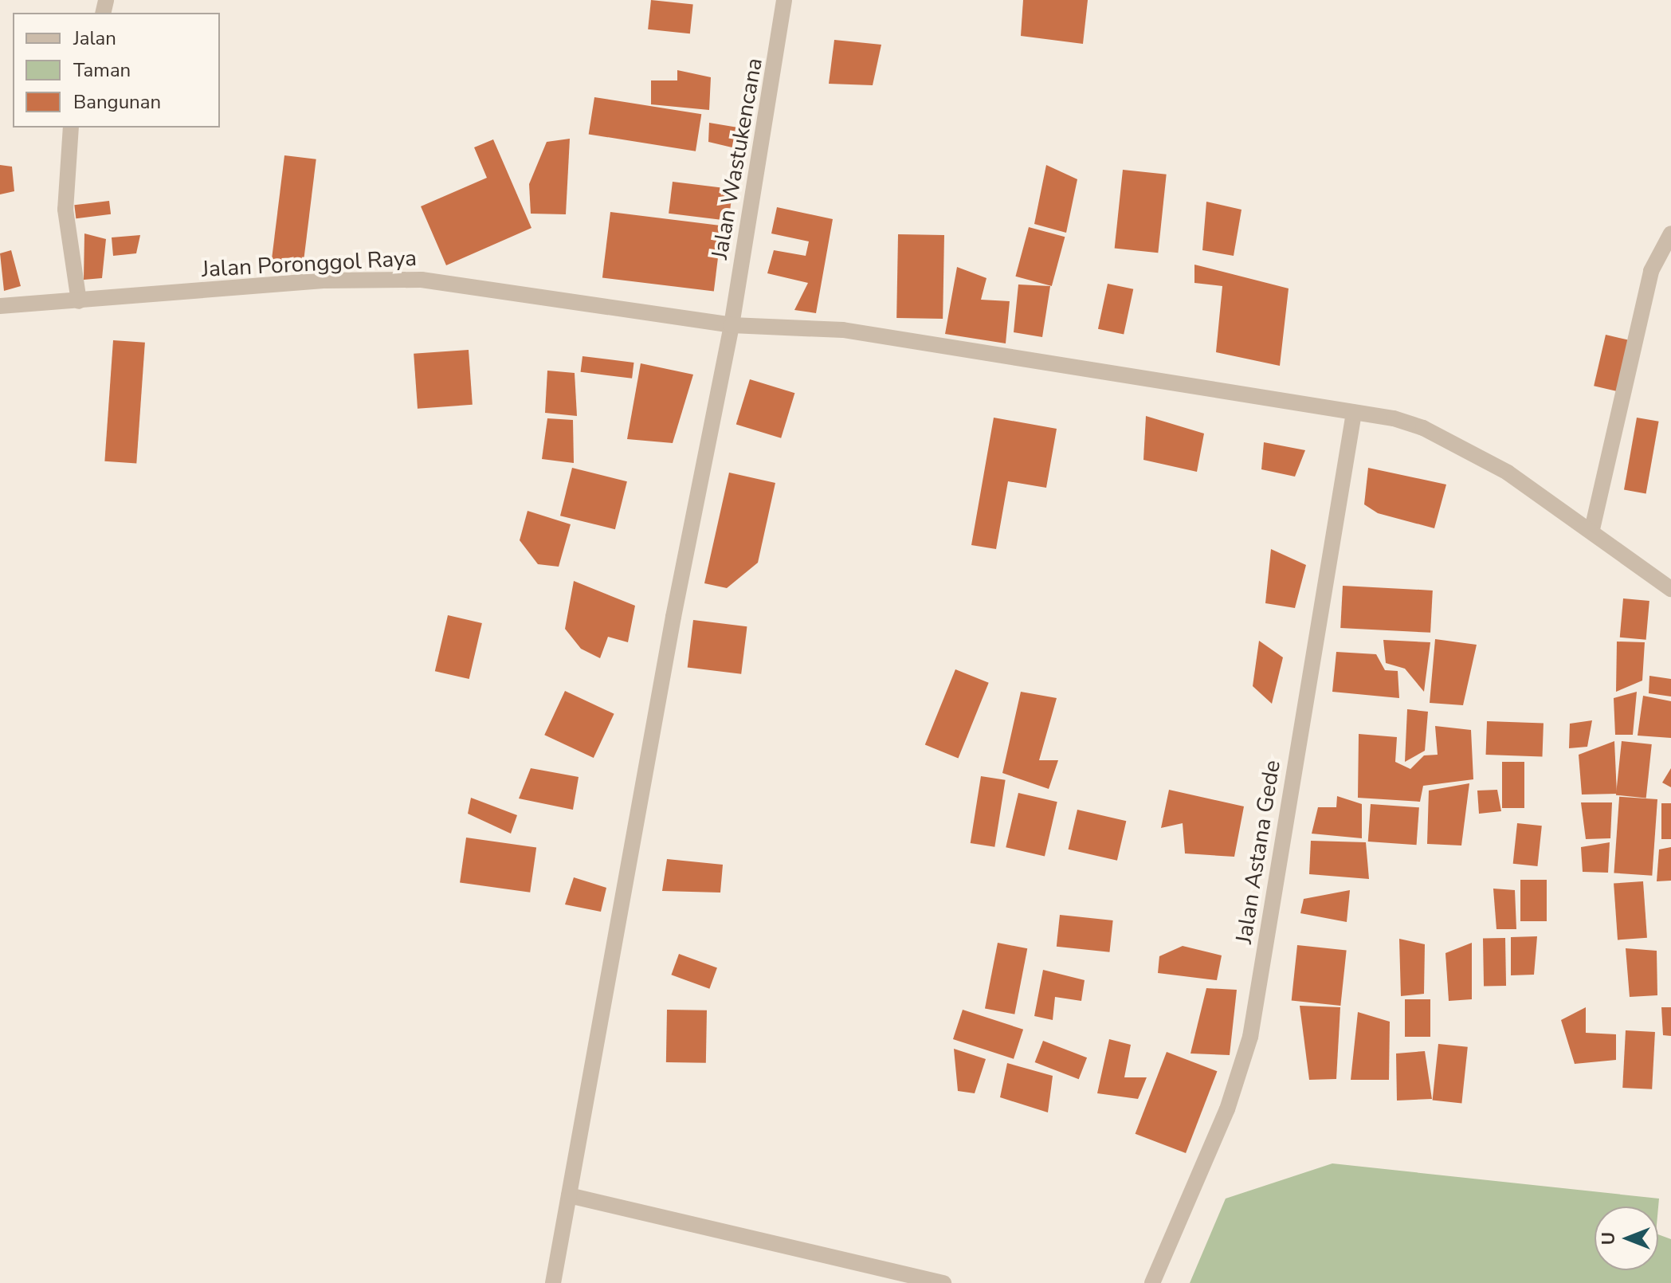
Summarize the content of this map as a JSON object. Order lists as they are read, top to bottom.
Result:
{
  "streets": {
    "street": ["Jalan Wastukencana", "Jalan Poronggol Raya", "Jalan Astana Gede"]
  },
  "crossings": [
    ["Jalan Wastukencana", "Jalan Poronggol Raya"],
    ["Jalan Poronggol Raya", "Jalan Astana Gede"]
  ],
  "legend": ["Jalan", "Taman", "Bangunan"],
  "north": "left"
}
